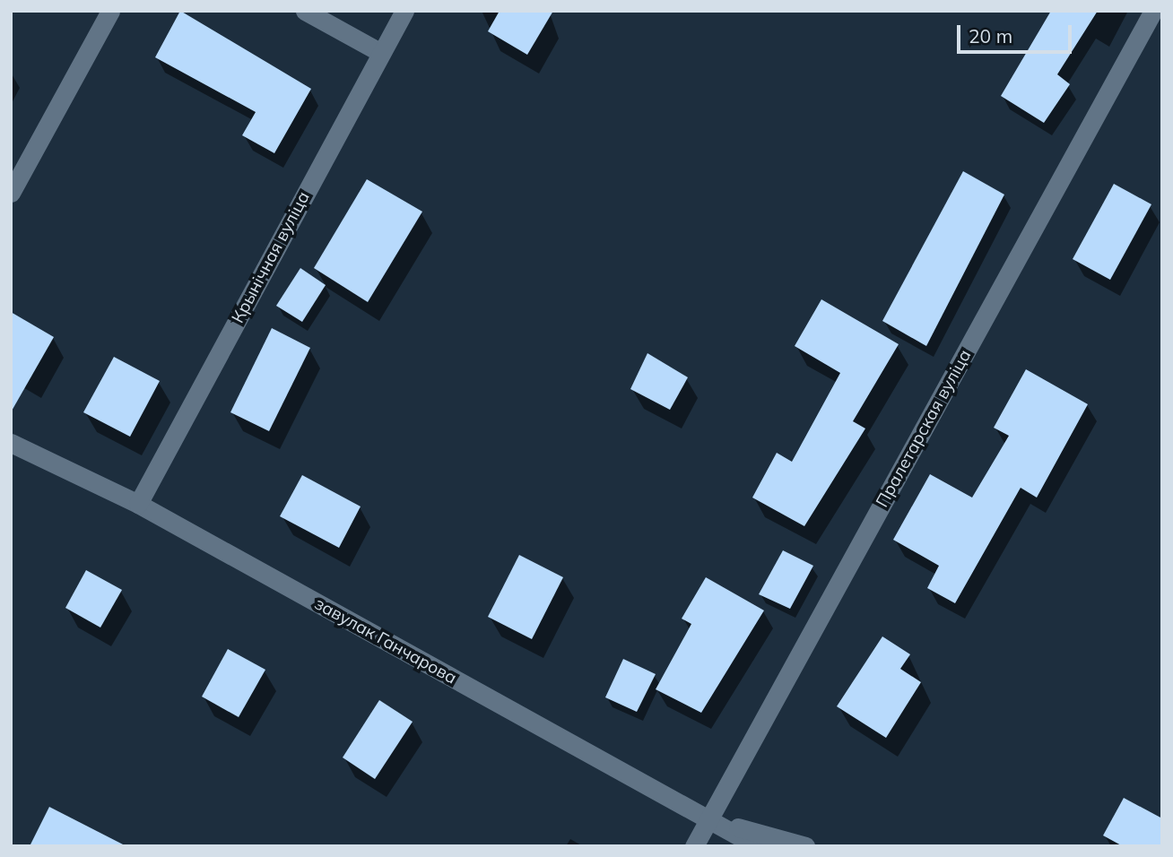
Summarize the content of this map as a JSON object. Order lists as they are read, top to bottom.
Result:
{
  "streets": {
    "street": ["Крынічная вуліца", "Пралетарская вуліца", "завулак Ганчарова"]
  },
  "crossings": [
    ["Крынічная вуліца", "завулак Ганчарова"],
    ["Пралетарская вуліца", "завулак Ганчарова"]
  ],
  "scale_bar": "20 m"
}
